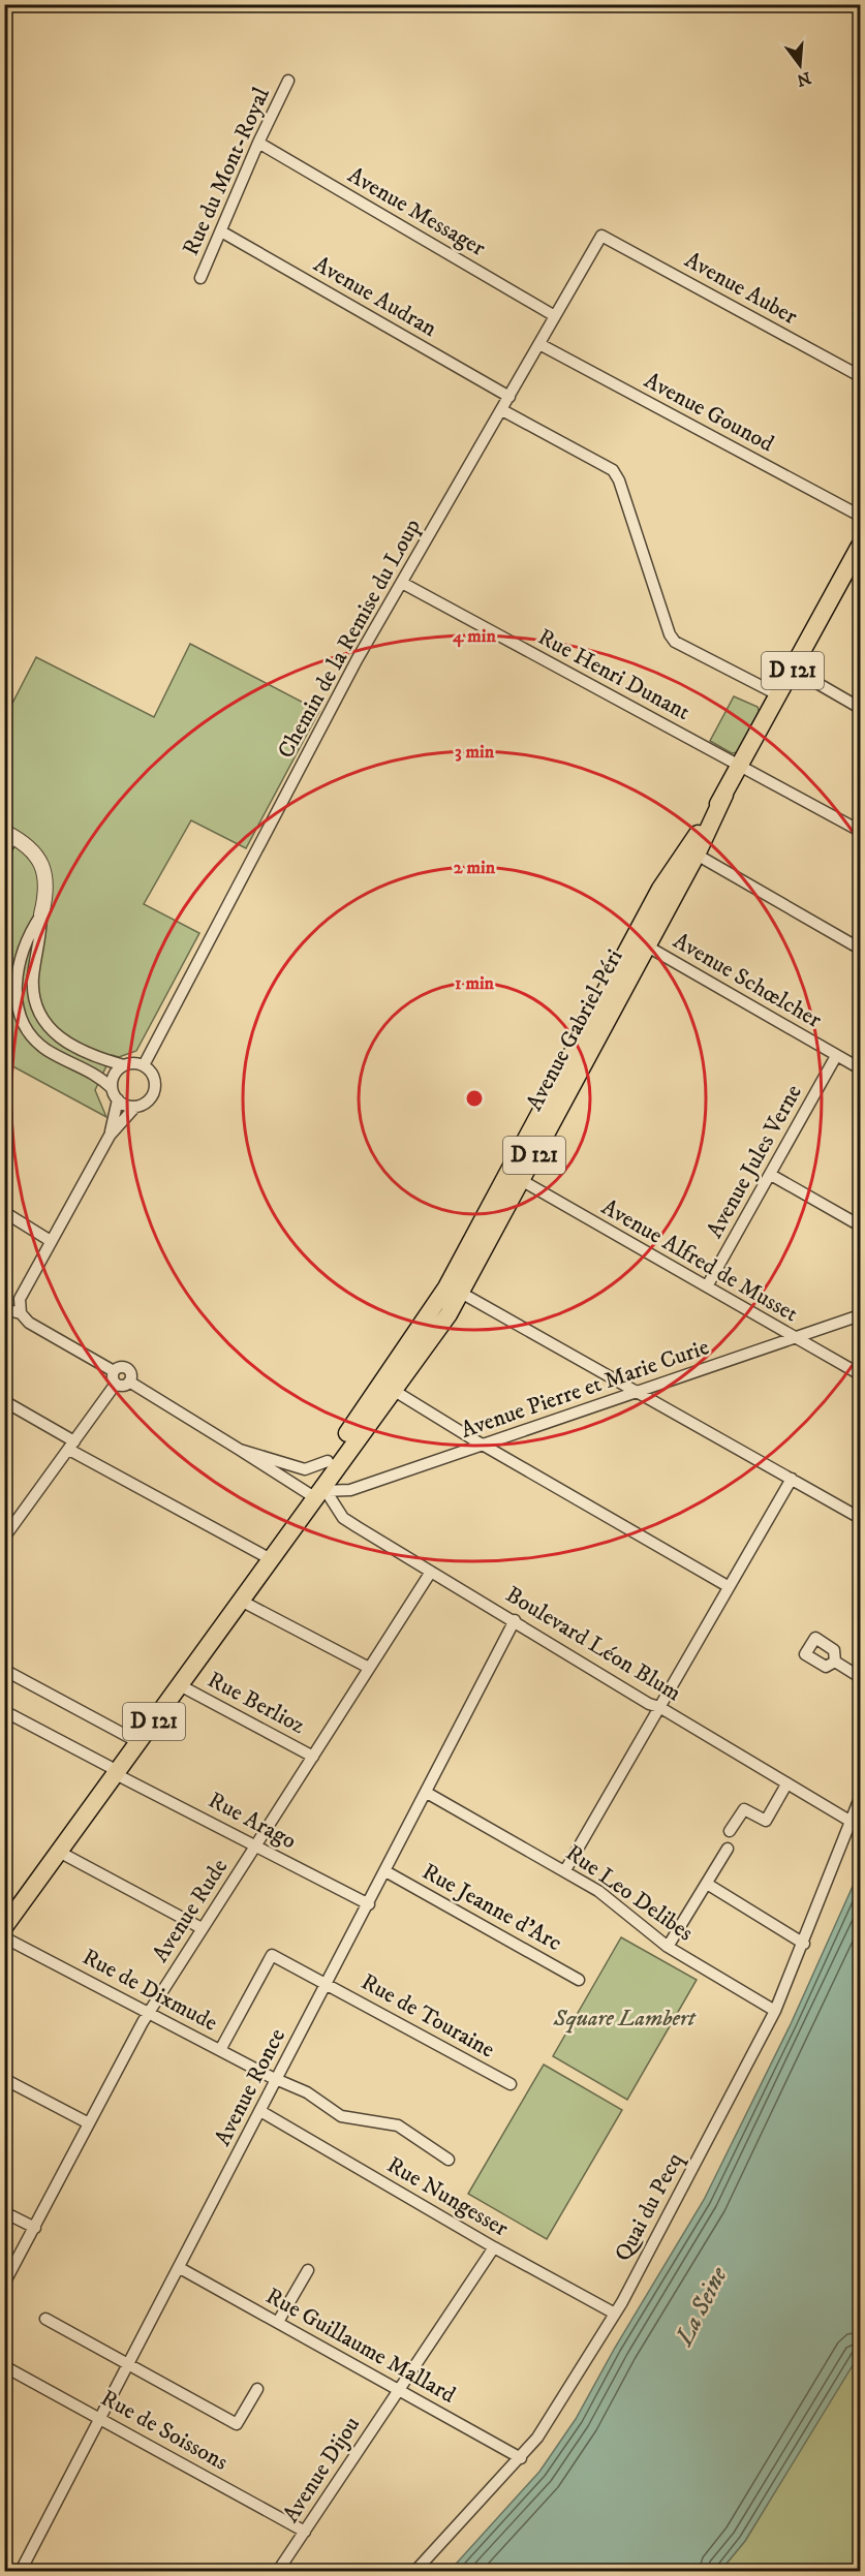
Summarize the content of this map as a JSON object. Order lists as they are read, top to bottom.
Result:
{
  "streets": {
    "main road": ["D 121", "Avenue Gabriel Péri"],
    "street": [
      "Rue du Mont-Royal",
      "Avenue Messager",
      "Avenue Auber",
      "Avenue Audran",
      "Avenue Gounod",
      "Chemin de la Remise du Loup",
      "Rue Henri Dunant",
      "Avenue Schœlcher",
      "Avenue Jules Verne",
      "Avenue Alfred de Musset",
      "Avenue Pierre et Marie Curie",
      "Boulevard Léon Blum",
      "Rue Berlioz",
      "Rue Arago",
      "Rue Leo Delibes",
      "Rue Jeanne d'Arc",
      "Avenue Rude",
      "Rue de Dixmude",
      "Rue de Touraine",
      "Avenue Ronce",
      "Rue Nungesser",
      "Quai du Pecq",
      "Rue Guillaume Mallard",
      "Rue de Soissons",
      "Avenue Dijou"
    ]
  },
  "crossings": [
    ["Rue du Mont-Royal", "Avenue Messager"],
    ["Rue du Mont-Royal", "Avenue Audran"],
    ["Avenue Messager", "Chemin de la Remise du Loup"],
    ["Avenue Auber", "Chemin de la Remise du Loup"],
    ["Avenue Audran", "Chemin de la Remise du Loup"],
    ["Avenue Gounod", "Chemin de la Remise du Loup"],
    ["Chemin de la Remise du Loup", "Rue Henri Dunant"],
    ["D 121", "Avenue Gabriel Péri"],
    ["D 121", "Avenue Pierre et Marie Curie"],
    ["D 121", "Boulevard Léon Blum"],
    ["D 121", "Rue Berlioz"],
    ["D 121", "Rue Arago"],
    ["Rue Henri Dunant", "Avenue Gabriel Péri"],
    ["Avenue Schœlcher", "Avenue Gabriel Péri"],
    ["Avenue Schœlcher", "Avenue Jules Verne"],
    ["Avenue Gabriel Péri", "Avenue Alfred de Musset"],
    ["Avenue Gabriel Péri", "Avenue Pierre et Marie Curie"],
    ["Avenue Gabriel Péri", "Boulevard Léon Blum"],
    ["Avenue Jules Verne", "Avenue Alfred de Musset"],
    ["Avenue Alfred de Musset", "Avenue Pierre et Marie Curie"],
    ["Avenue Pierre et Marie Curie", "Boulevard Léon Blum"],
    ["Boulevard Léon Blum", "Avenue Rude"],
    ["Boulevard Léon Blum", "Avenue Ronce"],
    ["Boulevard Léon Blum", "Quai du Pecq"],
    ["Rue Berlioz", "Avenue Rude"],
    ["Rue Arago", "Avenue Rude"],
    ["Rue Arago", "Avenue Ronce"],
    ["Rue Leo Delibes", "Avenue Ronce"],
    ["Rue Leo Delibes", "Quai du Pecq"],
    ["Rue Jeanne d'Arc", "Avenue Ronce"],
    ["Avenue Rude", "Rue de Dixmude"],
    ["Rue de Dixmude", "Rue de Touraine"],
    ["Rue de Dixmude", "Avenue Ronce"],
    ["Rue de Touraine", "Avenue Ronce"],
    ["Avenue Ronce", "Rue Nungesser"],
    ["Avenue Ronce", "Rue Guillaume Mallard"],
    ["Avenue Ronce", "Rue de Soissons"],
    ["Rue Nungesser", "Quai du Pecq"],
    ["Rue Nungesser", "Avenue Dijou"],
    ["Quai du Pecq", "Rue Guillaume Mallard"],
    ["Rue Guillaume Mallard", "Avenue Dijou"],
    ["Rue de Soissons", "Avenue Dijou"]
  ],
  "water": ["La Seine"],
  "parks": ["Square Lambert"],
  "north": "bottom",
  "rings": [
    "4 min",
    "3 min",
    "2 min",
    "1 min"
  ]
}
